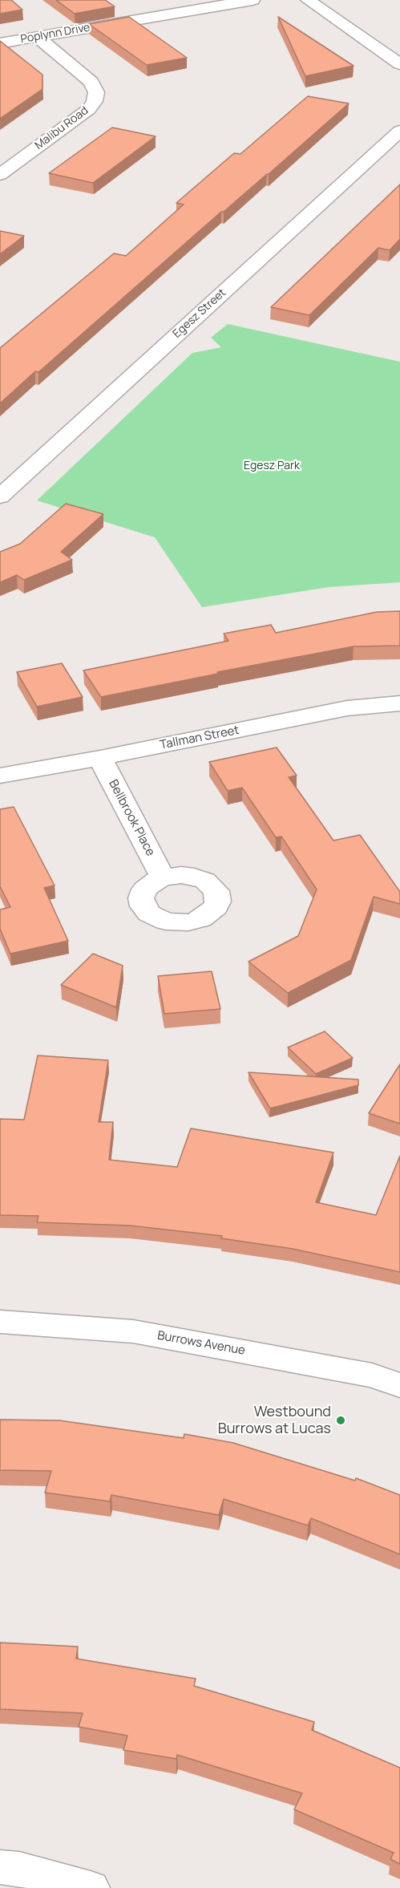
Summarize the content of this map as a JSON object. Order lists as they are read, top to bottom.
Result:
{
  "streets": {
    "street": [
      "Poplynn Drive",
      "Malibu Road",
      "Egesz Street",
      "Tallman Street",
      "Bellbrook Place",
      "Burrows Avenue"
    ]
  },
  "crossings": [
    ["Poplynn Drive", "Malibu Road"],
    ["Tallman Street", "Bellbrook Place"]
  ],
  "parks": ["Egesz Park"],
  "places": ["Westbound Burrows at Lucas"]
}
